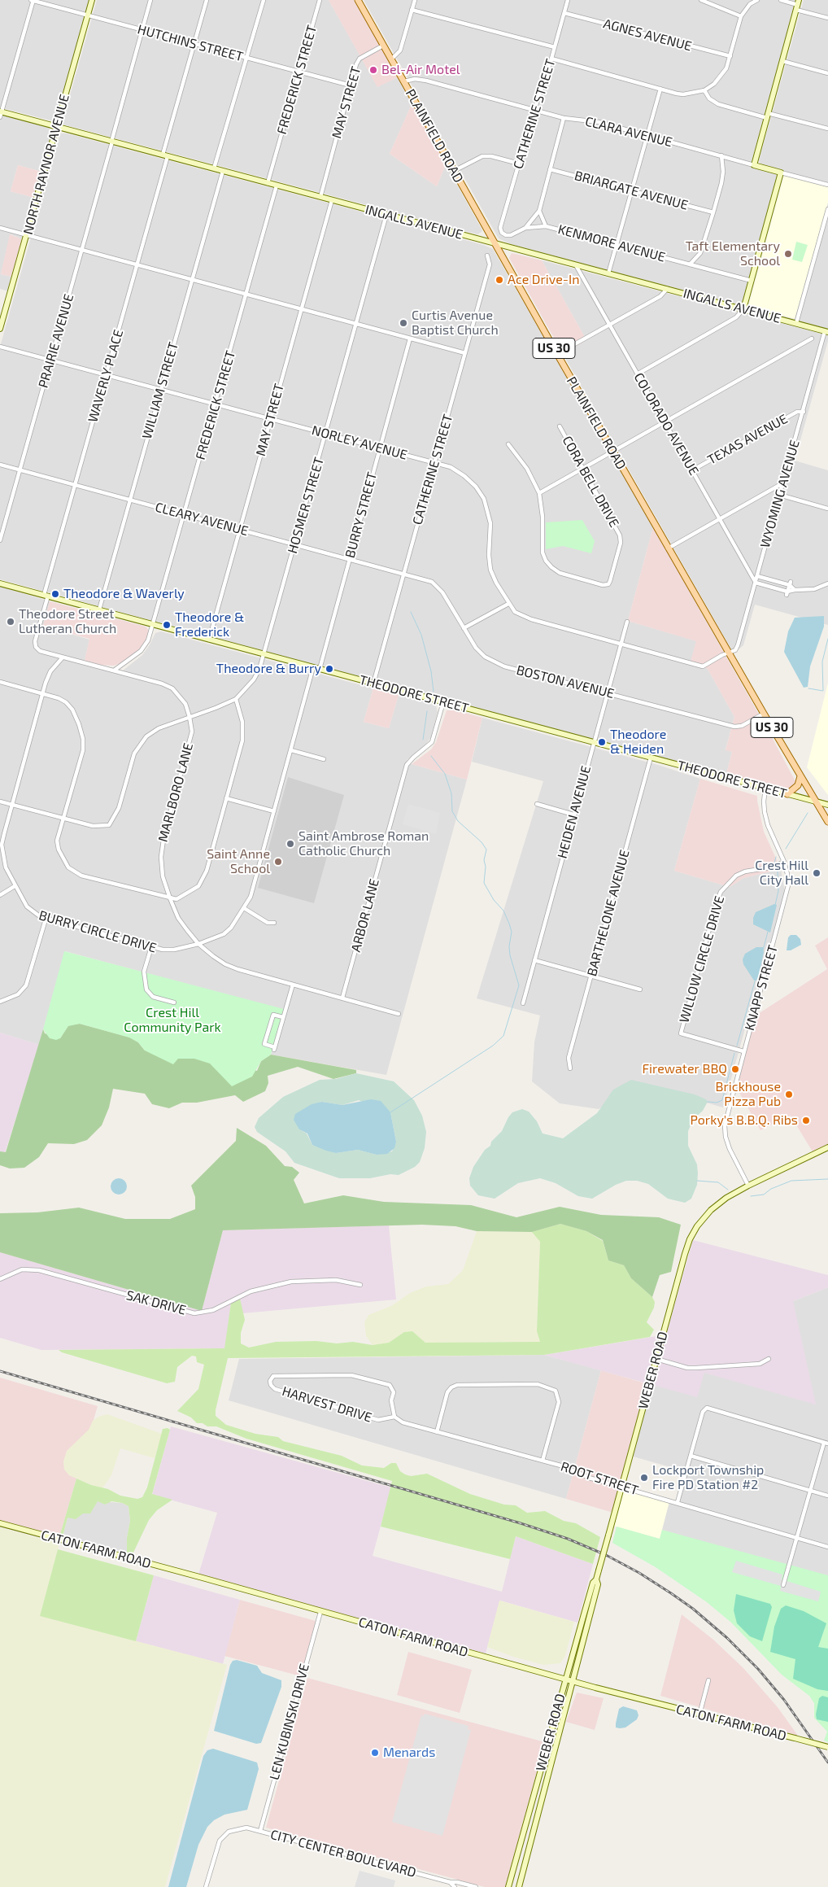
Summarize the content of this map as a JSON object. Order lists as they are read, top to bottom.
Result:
{
  "streets": {
    "main road": [
      "CLARA AVENUE",
      "PLAINFIELD ROAD",
      "NORTH RAYNOR AVENUE",
      "INGALLS AVENUE",
      "US 30",
      "THEODORE STREET",
      "WEBER ROAD",
      "CATON FARM ROAD"
    ],
    "street": [
      "AGNES AVENUE",
      "HUTCHINS STREET",
      "FREDERICK STREET",
      "MAY STREET",
      "CATHERINE STREET",
      "BRIARGATE AVENUE",
      "KENMORE AVENUE",
      "PRAIRIE AVENUE",
      "WAVERLY PLACE",
      "WILLIAM STREET",
      "COLORADO AVENUE",
      "TEXAS AVENUE",
      "NORLEY AVENUE",
      "CORA BELL DRIVE",
      "WYOMING AVENUE",
      "HOSMER STREET",
      "BURRY STREET",
      "CLEARY AVENUE",
      "BOSTON AVENUE",
      "MARLBORO LANE",
      "HEIDEN AVENUE",
      "BARTHELONE AVENUE",
      "ARBOR LANE",
      "BURRY CIRCLE DRIVE",
      "WILLOW CIRCLE DRIVE",
      "KNAPP STREET",
      "SAK DRIVE",
      "HARVEST DRIVE",
      "ROOT STREET",
      "LEN KUBINSKI DRIVE",
      "CITY CENTER BOULEVARD"
    ]
  },
  "crossings": [
    ["AGNES AVENUE", "CATHERINE STREET"],
    ["HUTCHINS STREET", "FREDERICK STREET"],
    ["HUTCHINS STREET", "MAY STREET"],
    ["HUTCHINS STREET", "NORTH RAYNOR AVENUE"],
    ["HUTCHINS STREET", "PRAIRIE AVENUE"],
    ["HUTCHINS STREET", "WAVERLY PLACE"],
    ["FREDERICK STREET", "INGALLS AVENUE"],
    ["FREDERICK STREET", "NORLEY AVENUE"],
    ["FREDERICK STREET", "CLEARY AVENUE"],
    ["FREDERICK STREET", "THEODORE STREET"],
    ["FREDERICK STREET", "MARLBORO LANE"],
    ["MAY STREET", "PLAINFIELD ROAD"],
    ["MAY STREET", "INGALLS AVENUE"],
    ["MAY STREET", "NORLEY AVENUE"],
    ["MAY STREET", "CLEARY AVENUE"],
    ["MAY STREET", "THEODORE STREET"],
    ["CATHERINE STREET", "CLARA AVENUE"],
    ["CATHERINE STREET", "KENMORE AVENUE"],
    ["CATHERINE STREET", "NORLEY AVENUE"],
    ["CATHERINE STREET", "CLEARY AVENUE"],
    ["CATHERINE STREET", "BOSTON AVENUE"],
    ["CATHERINE STREET", "THEODORE STREET"],
    ["CLARA AVENUE", "PLAINFIELD ROAD"],
    ["PLAINFIELD ROAD", "INGALLS AVENUE"],
    ["PLAINFIELD ROAD", "WYOMING AVENUE"],
    ["PLAINFIELD ROAD", "BOSTON AVENUE"],
    ["PLAINFIELD ROAD", "THEODORE STREET"],
    ["NORTH RAYNOR AVENUE", "INGALLS AVENUE"],
    ["INGALLS AVENUE", "PRAIRIE AVENUE"],
    ["INGALLS AVENUE", "WAVERLY PLACE"],
    ["INGALLS AVENUE", "WILLIAM STREET"],
    ["INGALLS AVENUE", "COLORADO AVENUE"],
    ["INGALLS AVENUE", "WYOMING AVENUE"],
    ["INGALLS AVENUE", "HOSMER STREET"],
    ["PRAIRIE AVENUE", "NORLEY AVENUE"],
    ["PRAIRIE AVENUE", "CLEARY AVENUE"],
    ["WAVERLY PLACE", "NORLEY AVENUE"],
    ["WAVERLY PLACE", "CLEARY AVENUE"],
    ["WAVERLY PLACE", "THEODORE STREET"],
    ["WAVERLY PLACE", "MARLBORO LANE"],
    ["WILLIAM STREET", "NORLEY AVENUE"],
    ["WILLIAM STREET", "CLEARY AVENUE"],
    ["WILLIAM STREET", "THEODORE STREET"],
    ["COLORADO AVENUE", "TEXAS AVENUE"],
    ["COLORADO AVENUE", "WYOMING AVENUE"],
    ["TEXAS AVENUE", "WYOMING AVENUE"],
    ["NORLEY AVENUE", "HOSMER STREET"],
    ["NORLEY AVENUE", "BURRY STREET"],
    ["NORLEY AVENUE", "HEIDEN AVENUE"],
    ["HOSMER STREET", "CLEARY AVENUE"],
    ["HOSMER STREET", "THEODORE STREET"],
    ["BURRY STREET", "CLEARY AVENUE"],
    ["BURRY STREET", "THEODORE STREET"],
    ["CLEARY AVENUE", "BOSTON AVENUE"],
    ["BOSTON AVENUE", "HEIDEN AVENUE"],
    ["THEODORE STREET", "HEIDEN AVENUE"],
    ["THEODORE STREET", "BARTHELONE AVENUE"],
    ["THEODORE STREET", "ARBOR LANE"],
    ["THEODORE STREET", "BURRY CIRCLE DRIVE"],
    ["THEODORE STREET", "KNAPP STREET"],
    ["MARLBORO LANE", "ARBOR LANE"],
    ["MARLBORO LANE", "BURRY CIRCLE DRIVE"],
    ["WILLOW CIRCLE DRIVE", "KNAPP STREET"],
    ["KNAPP STREET", "WEBER ROAD"],
    ["WEBER ROAD", "ROOT STREET"],
    ["WEBER ROAD", "CATON FARM ROAD"],
    ["HARVEST DRIVE", "ROOT STREET"],
    ["CATON FARM ROAD", "LEN KUBINSKI DRIVE"],
    ["LEN KUBINSKI DRIVE", "CITY CENTER BOULEVARD"]
  ],
  "parks": ["Crest Hill Community Park"],
  "places": [
    "Bel-Air Motel",
    "Taft Elementary School",
    "Ace Drive-In",
    "Curtis Avenue Baptist Church",
    "Theodore & Waverly",
    "Theodore Street Lutheran Church",
    "Theodore & Frederick",
    "Theodore & Burry",
    "Theodore & Heiden",
    "Saint Ambrose Roman Catholic Church",
    "Saint Anne School",
    "Crest Hill City Hall",
    "Firewater BBQ",
    "Brickhouse Pizza Pub",
    "Porky's B.B.Q. Ribs",
    "Lockport Township Fire PD Station #2",
    "Menards"
  ]
}
